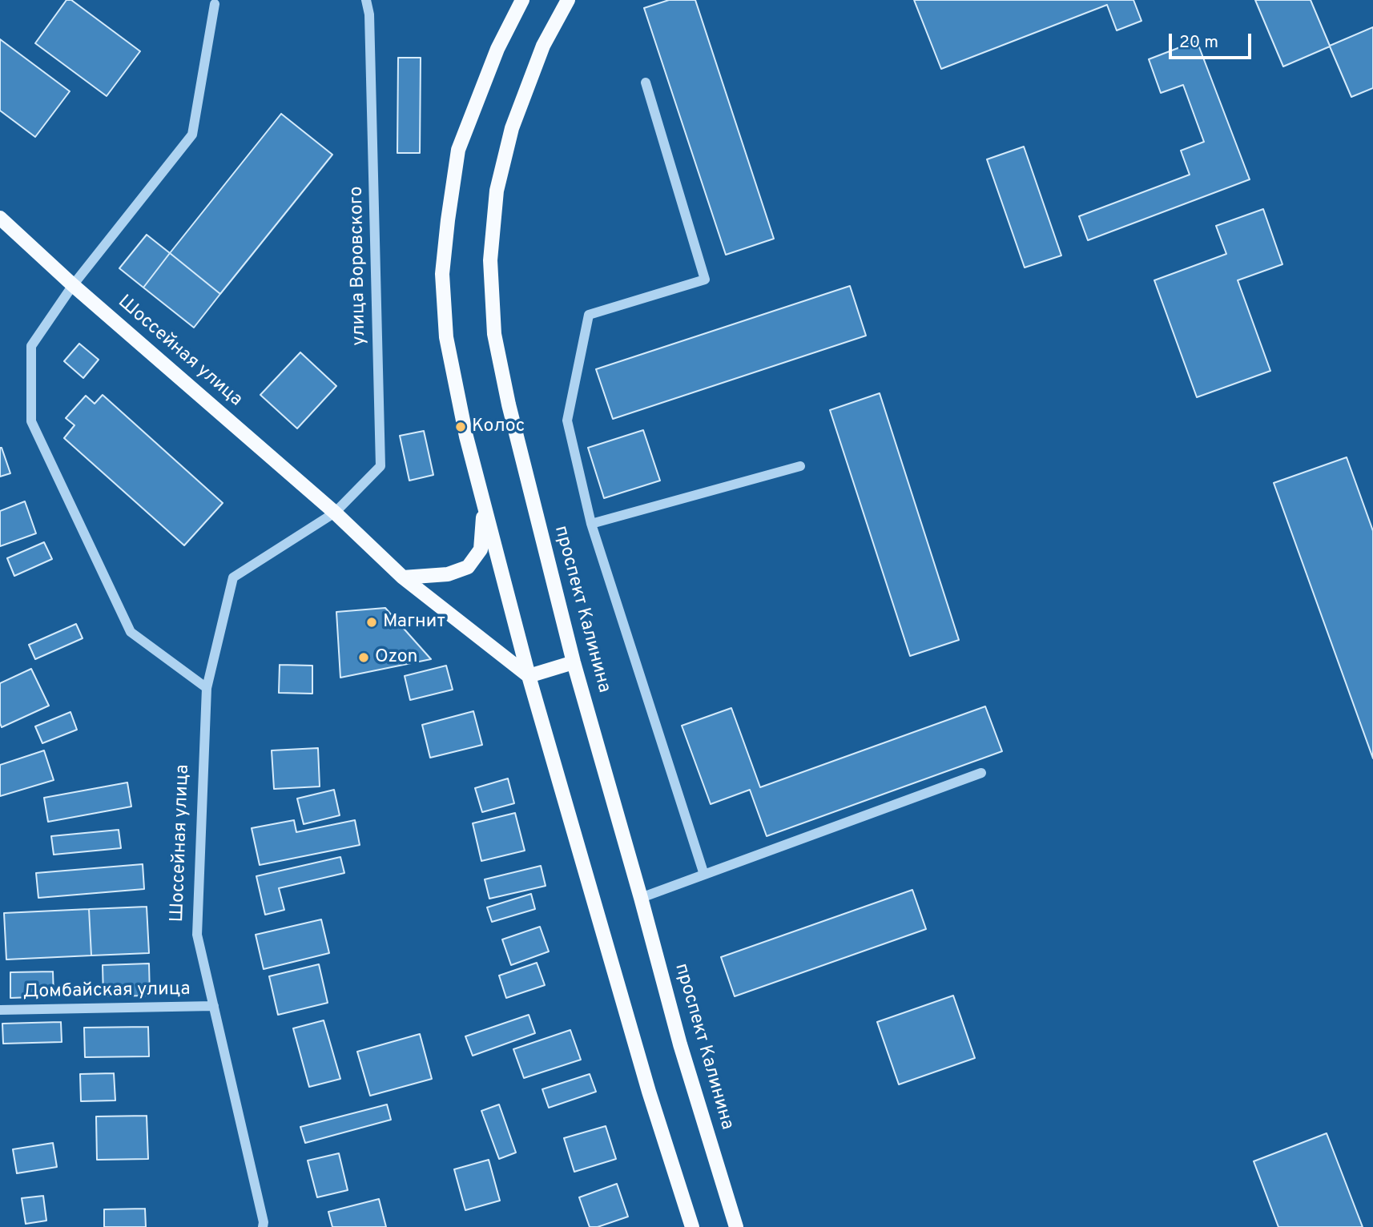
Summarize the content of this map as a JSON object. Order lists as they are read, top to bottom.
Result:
{
  "streets": {
    "main road": ["Шоссейная улица", "проспект Калинина"],
    "street": ["улица Воровского", "Домбайская улица"]
  },
  "crossings": [
    ["улица Воровского", "Шоссейная улица"],
    ["Шоссейная улица", "Домбайская улица"]
  ],
  "places": ["Колос", "Магнит", "Ozon"],
  "scale_bar": "20 m"
}
